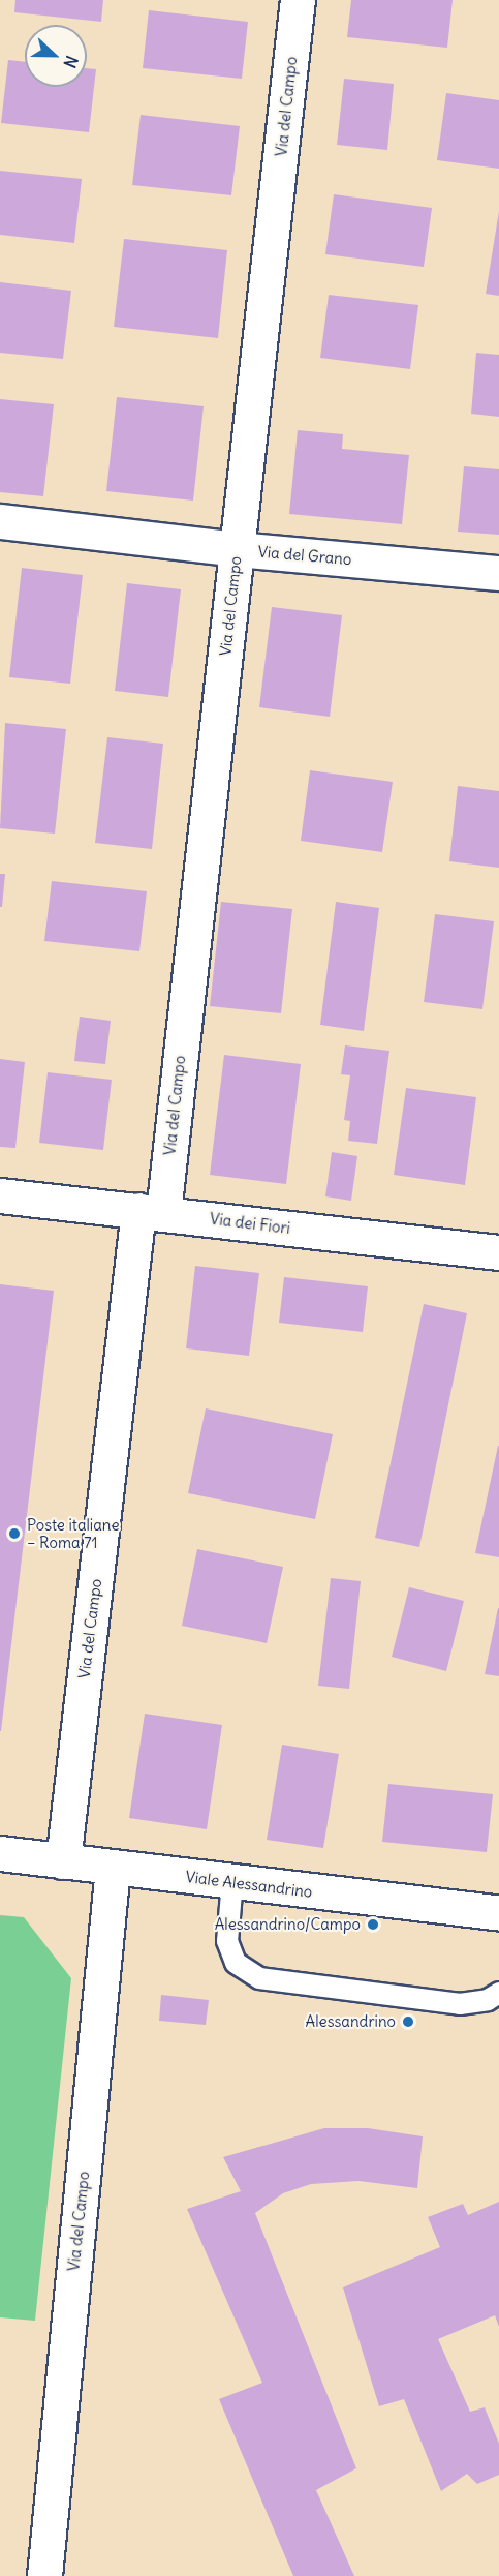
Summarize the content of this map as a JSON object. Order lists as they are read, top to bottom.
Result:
{
  "streets": {
    "street": [
      "Via del Campo",
      "Via del Grano",
      "Via dei Fiori",
      "Viale Alessandrino"
    ]
  },
  "crossings": [
    ["Via del Campo", "Via del Grano"],
    ["Via del Campo", "Via dei Fiori"],
    ["Via del Campo", "Viale Alessandrino"]
  ],
  "places": ["Poste italiane – Roma 71", "Alessandrino/Campo", "Alessandrino"],
  "north": "right"
}
